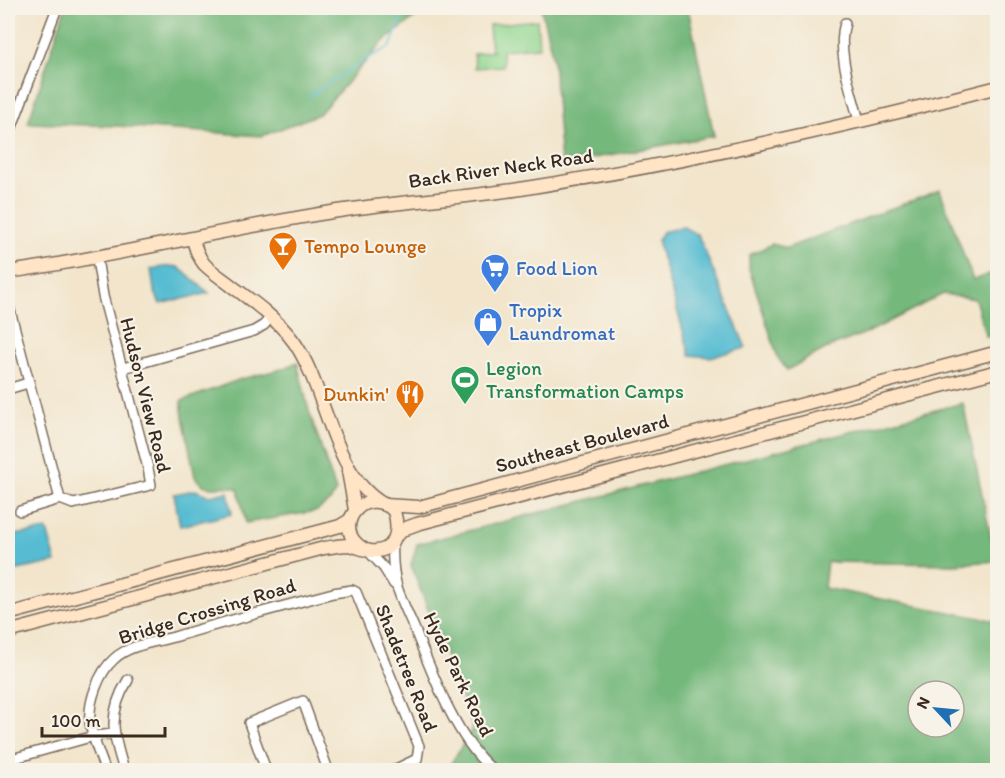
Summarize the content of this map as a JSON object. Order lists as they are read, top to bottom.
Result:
{
  "streets": {
    "main road": ["Back River Neck Road", "Southeast Boulevard"],
    "street": [
      "Hudson View Road",
      "Bridge Crossing Road",
      "Shadetree Road",
      "Hyde Park Road"
    ]
  },
  "crossings": [
    ["Back River Neck Road", "Hudson View Road"],
    ["Southeast Boulevard", "Hyde Park Road"],
    ["Bridge Crossing Road", "Shadetree Road"]
  ],
  "places": {
    "bar": ["Tempo Lounge"],
    "supermarket": ["Food Lion"],
    "shop": ["Tropix Laundromat"],
    "sports": ["Legion Transformation Camps"],
    "restaurant": ["Dunkin'"]
  },
  "scale_bar": "100 m",
  "north": "top left"
}
